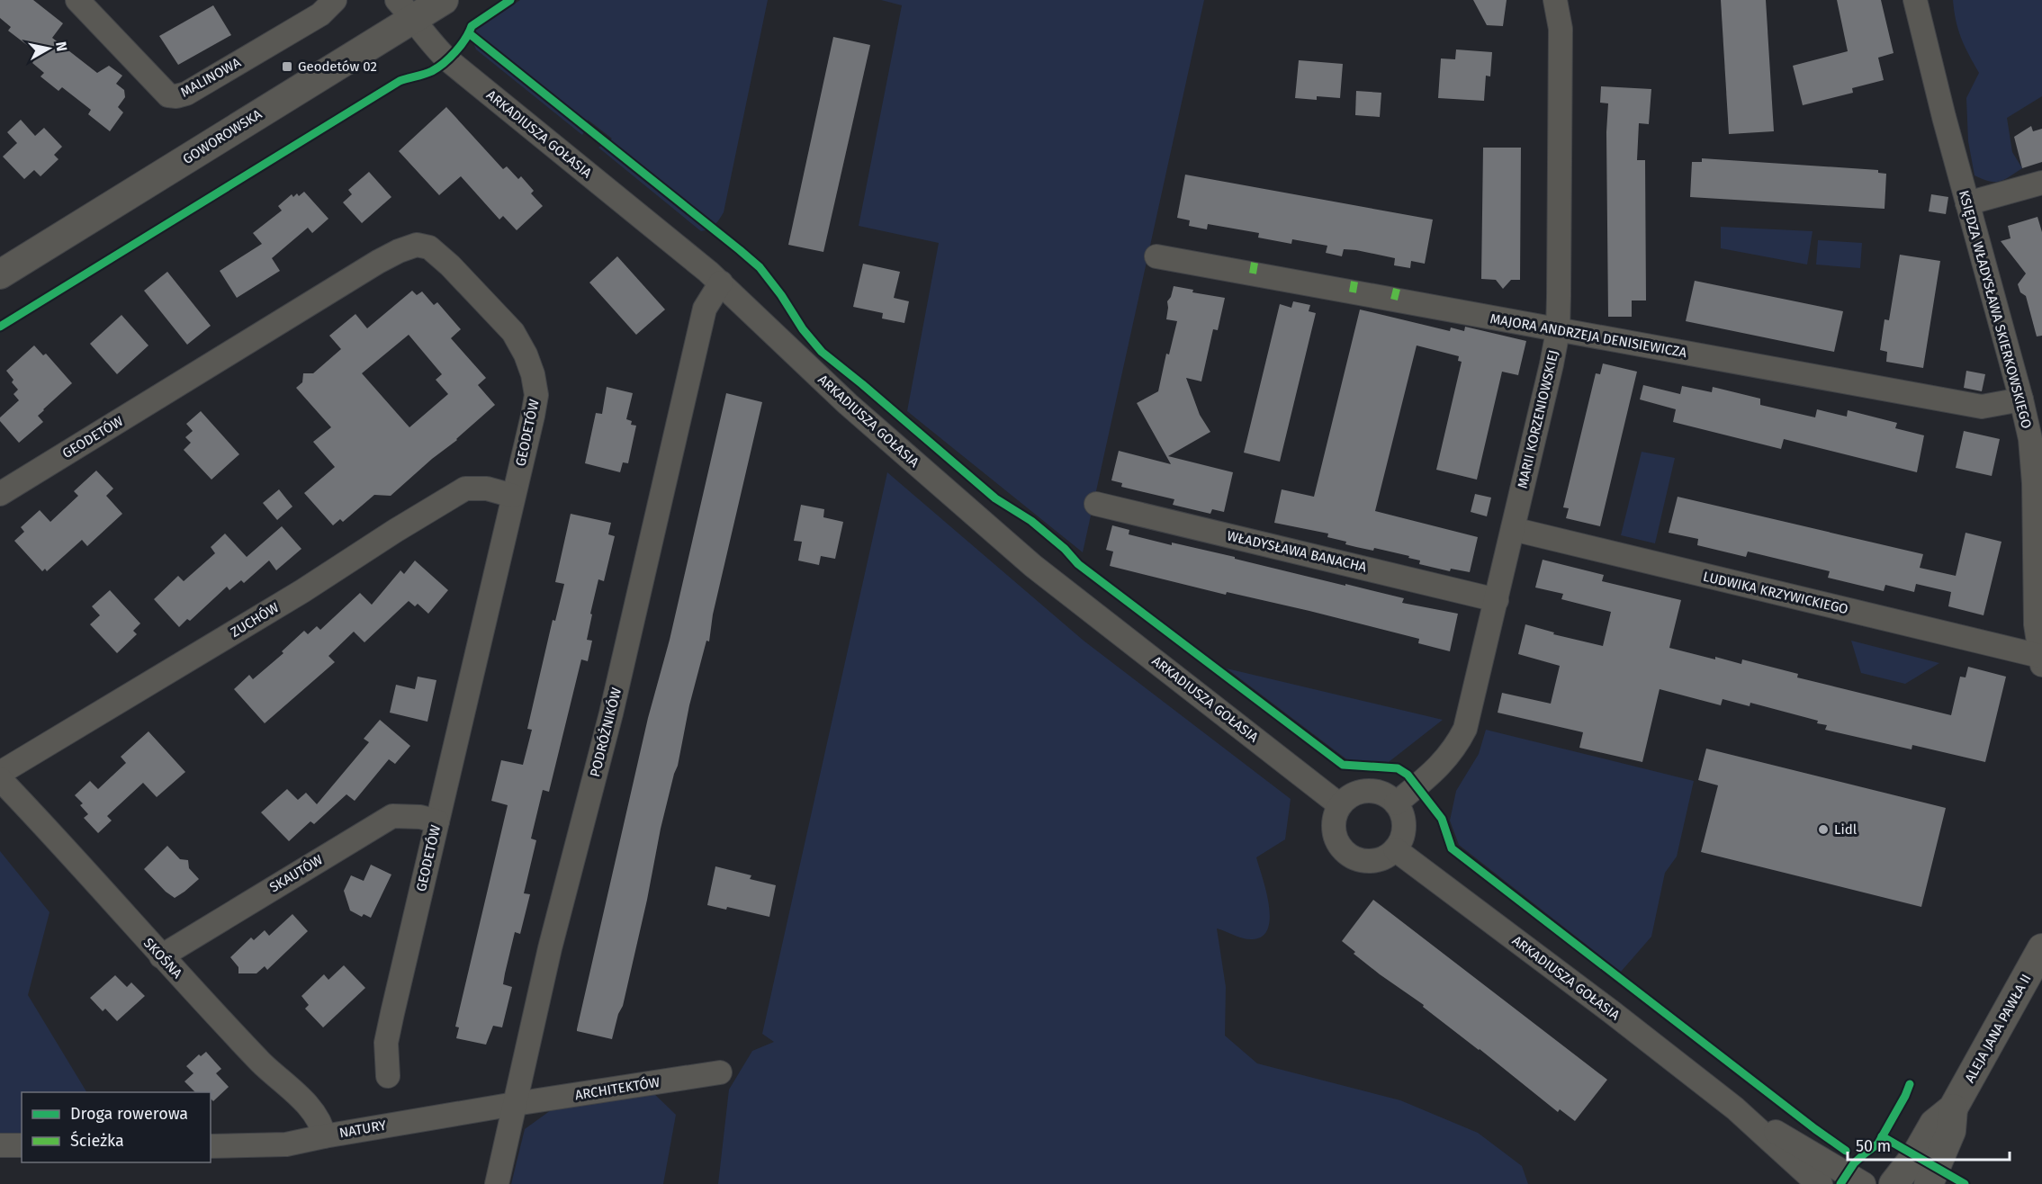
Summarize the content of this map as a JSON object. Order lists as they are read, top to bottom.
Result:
{
  "streets": {
    "street": [
      "MALINOWA",
      "ARKADIUSZA GOŁASIA",
      "GOWOROWSKA",
      "KSIĘDZA WŁADYSŁAWA SKIERKOWSKIEGO",
      "MAJORA ANDRZEJA DENISIEWICZA",
      "MARII KORZENIOWSKIEJ",
      "GEODETÓW",
      "WŁADYSŁAWA BANACHA",
      "LUDWIKA KRZYWICKIEGO",
      "ZUCHÓW",
      "PODRÓŻNIKÓW",
      "SKAUTÓW",
      "SKOŚNA",
      "ALEJA JANA PAWŁA II",
      "ARCHITEKTÓW",
      "NATURY"
    ]
  },
  "crossings": [
    ["ARKADIUSZA GOŁASIA", "GOWOROWSKA"],
    ["ARKADIUSZA GOŁASIA", "MARII KORZENIOWSKIEJ"],
    ["ARKADIUSZA GOŁASIA", "PODRÓŻNIKÓW"],
    ["KSIĘDZA WŁADYSŁAWA SKIERKOWSKIEGO", "MAJORA ANDRZEJA DENISIEWICZA"],
    ["KSIĘDZA WŁADYSŁAWA SKIERKOWSKIEGO", "LUDWIKA KRZYWICKIEGO"],
    ["MAJORA ANDRZEJA DENISIEWICZA", "MARII KORZENIOWSKIEJ"],
    ["MARII KORZENIOWSKIEJ", "WŁADYSŁAWA BANACHA"],
    ["MARII KORZENIOWSKIEJ", "LUDWIKA KRZYWICKIEGO"],
    ["GEODETÓW", "ZUCHÓW"],
    ["GEODETÓW", "SKAUTÓW"],
    ["PODRÓŻNIKÓW", "ARCHITEKTÓW"],
    ["PODRÓŻNIKÓW", "NATURY"],
    ["SKAUTÓW", "SKOŚNA"],
    ["SKOŚNA", "NATURY"],
    ["ARCHITEKTÓW", "NATURY"]
  ],
  "places": {
    "transit": ["Geodetów 02"],
    "other": ["Lidl"]
  },
  "legend": ["Droga rowerowa", "Ścieżka"],
  "scale_bar": "50 m",
  "north": "right"
}
